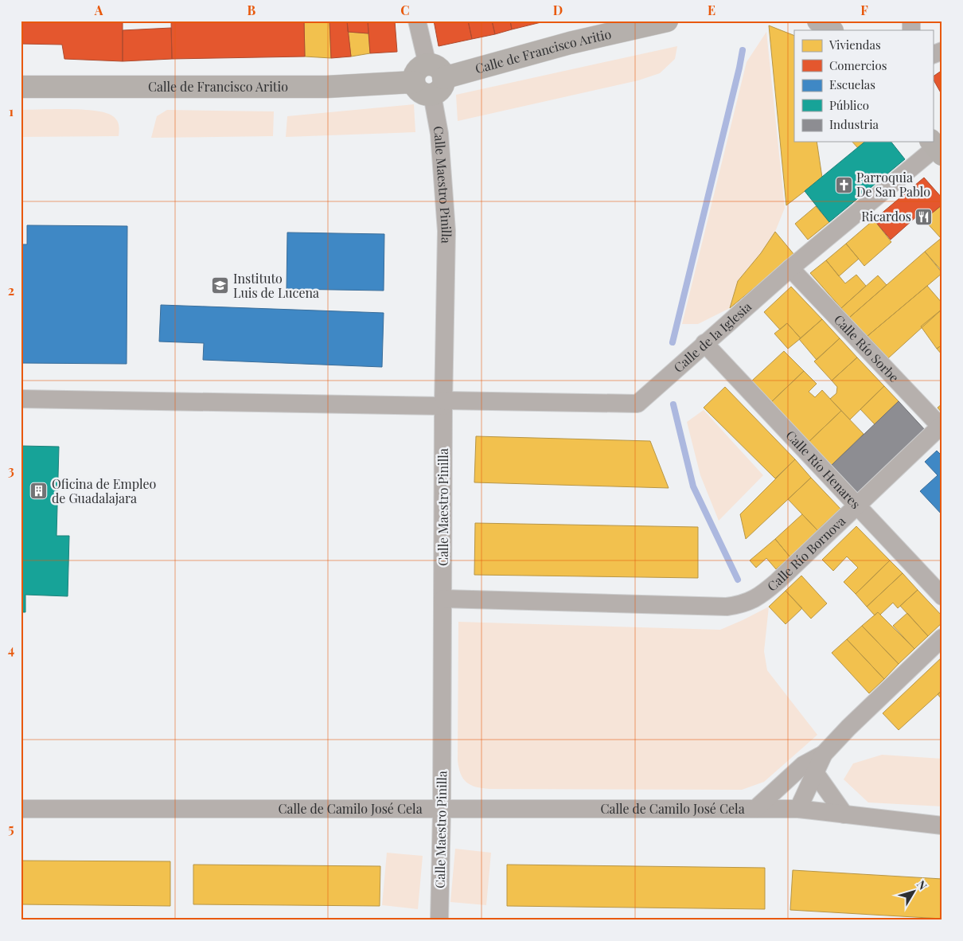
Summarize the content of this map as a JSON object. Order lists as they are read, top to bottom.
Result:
{
  "streets": {
    "main road": ["Calle de Francisco Aritio"],
    "street": [
      "Calle Maestro Pinilla",
      "Calle de la Iglesia",
      "Calle Río Sorbe",
      "Calle Río Henares",
      "Calle Río Bornova",
      "Calle de Camilo José Cela"
    ]
  },
  "crossings": [
    ["Calle de Francisco Aritio", "Calle Maestro Pinilla"],
    ["Calle Maestro Pinilla", "Calle de la Iglesia"],
    ["Calle Maestro Pinilla", "Calle Río Bornova"],
    ["Calle Maestro Pinilla", "Calle de Camilo José Cela"],
    ["Calle de la Iglesia", "Calle Río Sorbe"],
    ["Calle de la Iglesia", "Calle Río Henares"],
    ["Calle Río Sorbe", "Calle Río Bornova"],
    ["Calle Río Henares", "Calle Río Bornova"]
  ],
  "places": {
    "church": ["Parroquia De San Pablo"],
    "restaurant": ["Ricardos"],
    "school or university": ["Instituto Luis de Lucena"],
    "building": ["Oficina de Empleo de Guadalajara"]
  },
  "legend": [
    "Viviendas",
    "Comercios",
    "Escuelas",
    "Público",
    "Industria"
  ],
  "north": "top right",
  "grid": {
    "columns": [
      "A",
      "B",
      "C",
      "D",
      "E",
      "F"
    ],
    "rows": [
      "1",
      "2",
      "3",
      "4",
      "5"
    ]
  }
}
